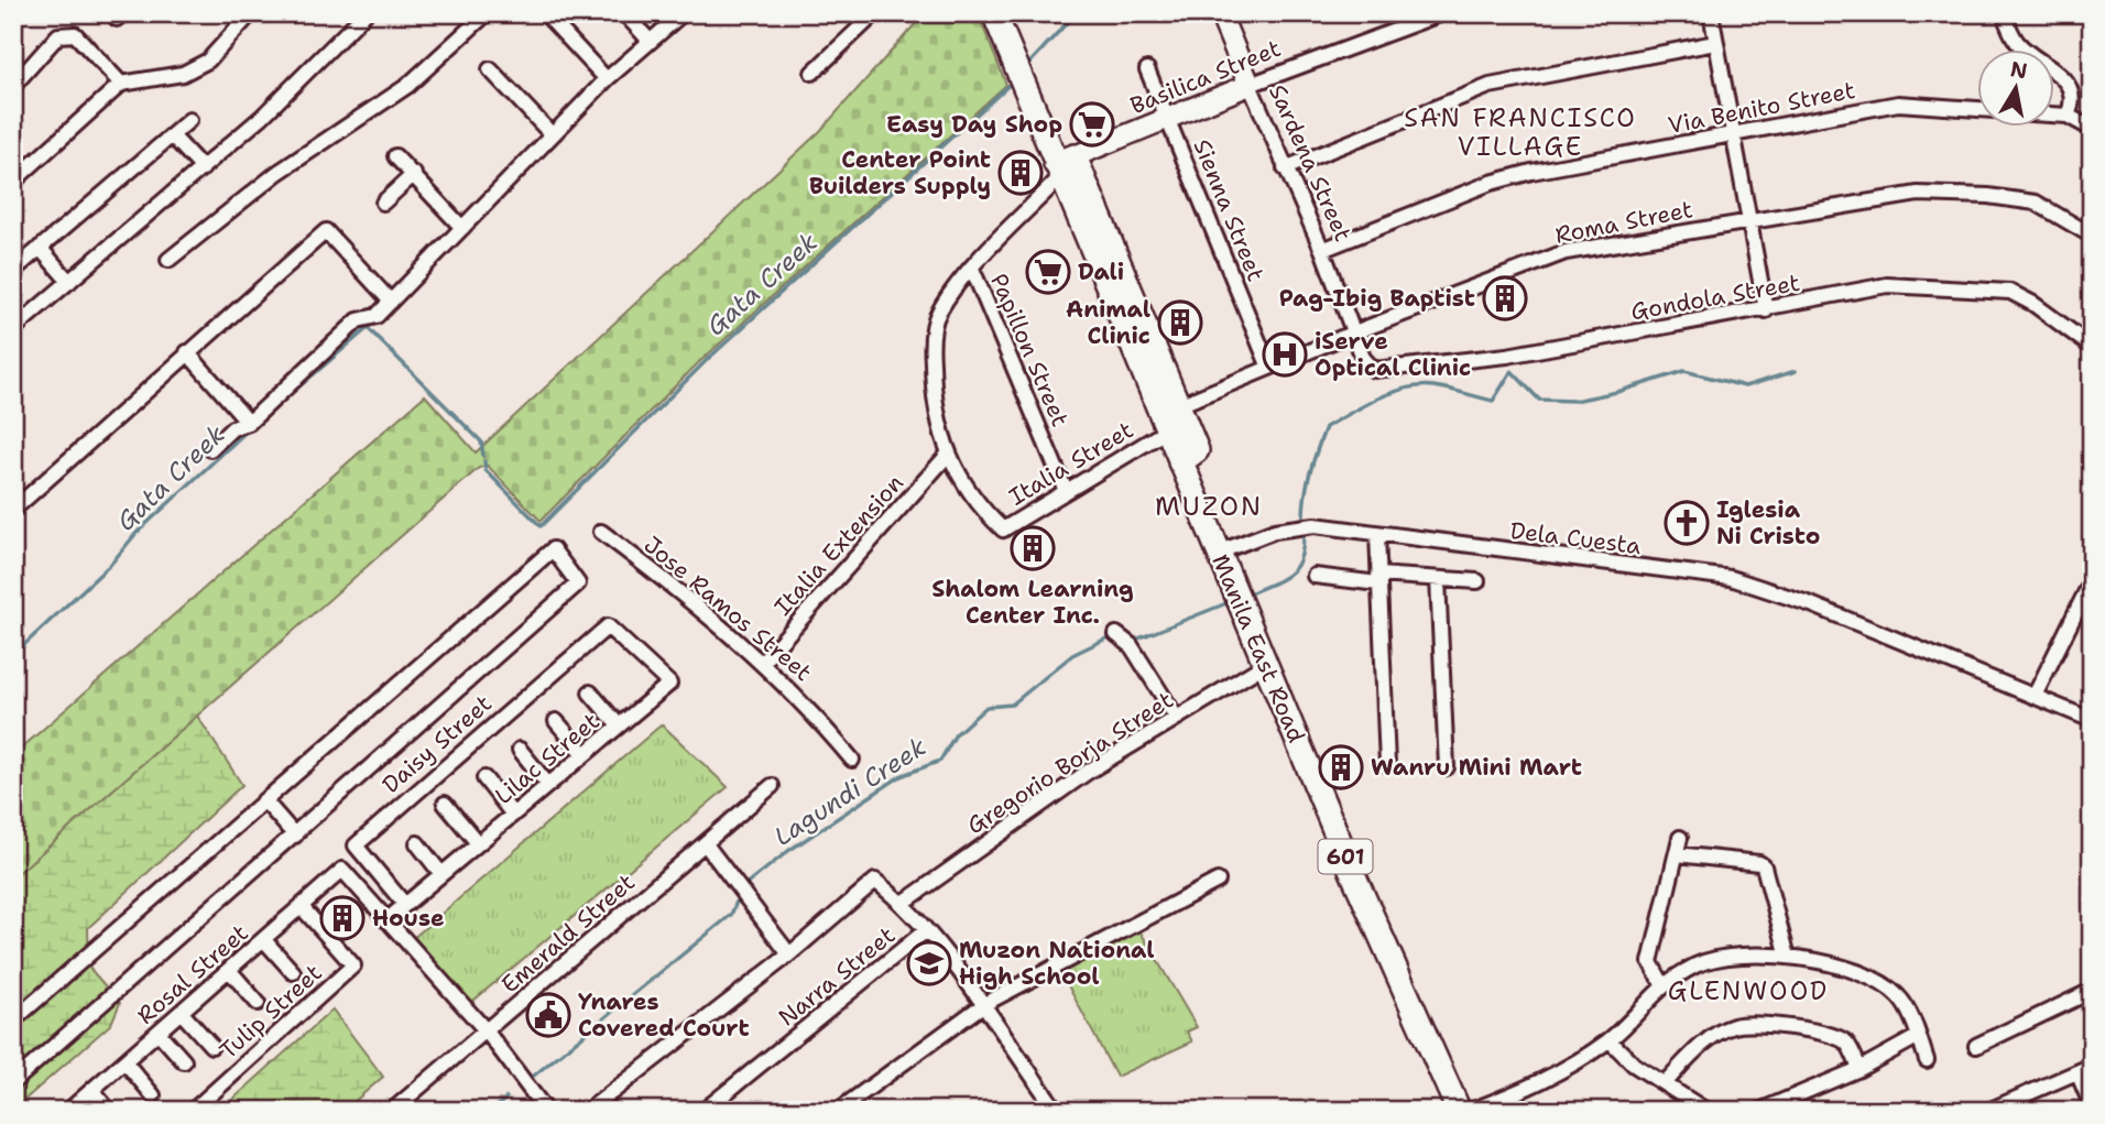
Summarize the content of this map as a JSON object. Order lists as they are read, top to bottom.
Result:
{
  "streets": {
    "main road": ["Manila East Road", "601"],
    "street": [
      "Basilica Street",
      "Via Benito Street",
      "Sardena Street",
      "Sienna Street",
      "Roma Street",
      "Gondola Street",
      "Papillon Street",
      "Italia Street",
      "Dela Cuesta",
      "Italia Extension",
      "Jose Ramos Street",
      "Daisy Street",
      "Lilac Street",
      "Gregorio Borja Street",
      "Emerald Street",
      "Rosal Street",
      "Narra Street",
      "Tulip Street"
    ]
  },
  "crossings": [
    ["Basilica Street", "Sardena Street"],
    ["Basilica Street", "Sienna Street"],
    ["Basilica Street", "Italia Street"],
    ["Via Benito Street", "Sardena Street"],
    ["Sardena Street", "Roma Street"],
    ["Sardena Street", "Gondola Street"],
    ["Sienna Street", "Roma Street"],
    ["Roma Street", "Gondola Street"],
    ["Roma Street", "Italia Street"],
    ["Roma Street", "Manila East Road"],
    ["Papillon Street", "Italia Street"],
    ["Italia Street", "Italia Extension"],
    ["Italia Street", "Manila East Road"],
    ["Dela Cuesta", "Manila East Road"],
    ["Italia Extension", "Jose Ramos Street"],
    ["Manila East Road", "Gregorio Borja Street"],
    ["Daisy Street", "Lilac Street"],
    ["Lilac Street", "Rosal Street"],
    ["Rosal Street", "Tulip Street"]
  ],
  "districts": ["SAN FRANCISCO VILLAGE", "MUZON", "GLENWOOD"],
  "water": ["Gata Creek", "Lagundi Creek"],
  "places": {
    "supermarket": ["Easy Day Shop", "Dali"],
    "building": [
      "Center Point Builders Supply",
      "Pag-Ibig Baptist",
      "Animal Clinic",
      "Shalom Learning Center Inc.",
      "Wanru Mini Mart",
      "House"
    ],
    "hospital": ["iServe Optical Clinic"],
    "church": ["Iglesia Ni Cristo"],
    "school or university": ["Muzon National High School"],
    "public building": ["Ynares Covered Court"]
  },
  "north": "top"
}
